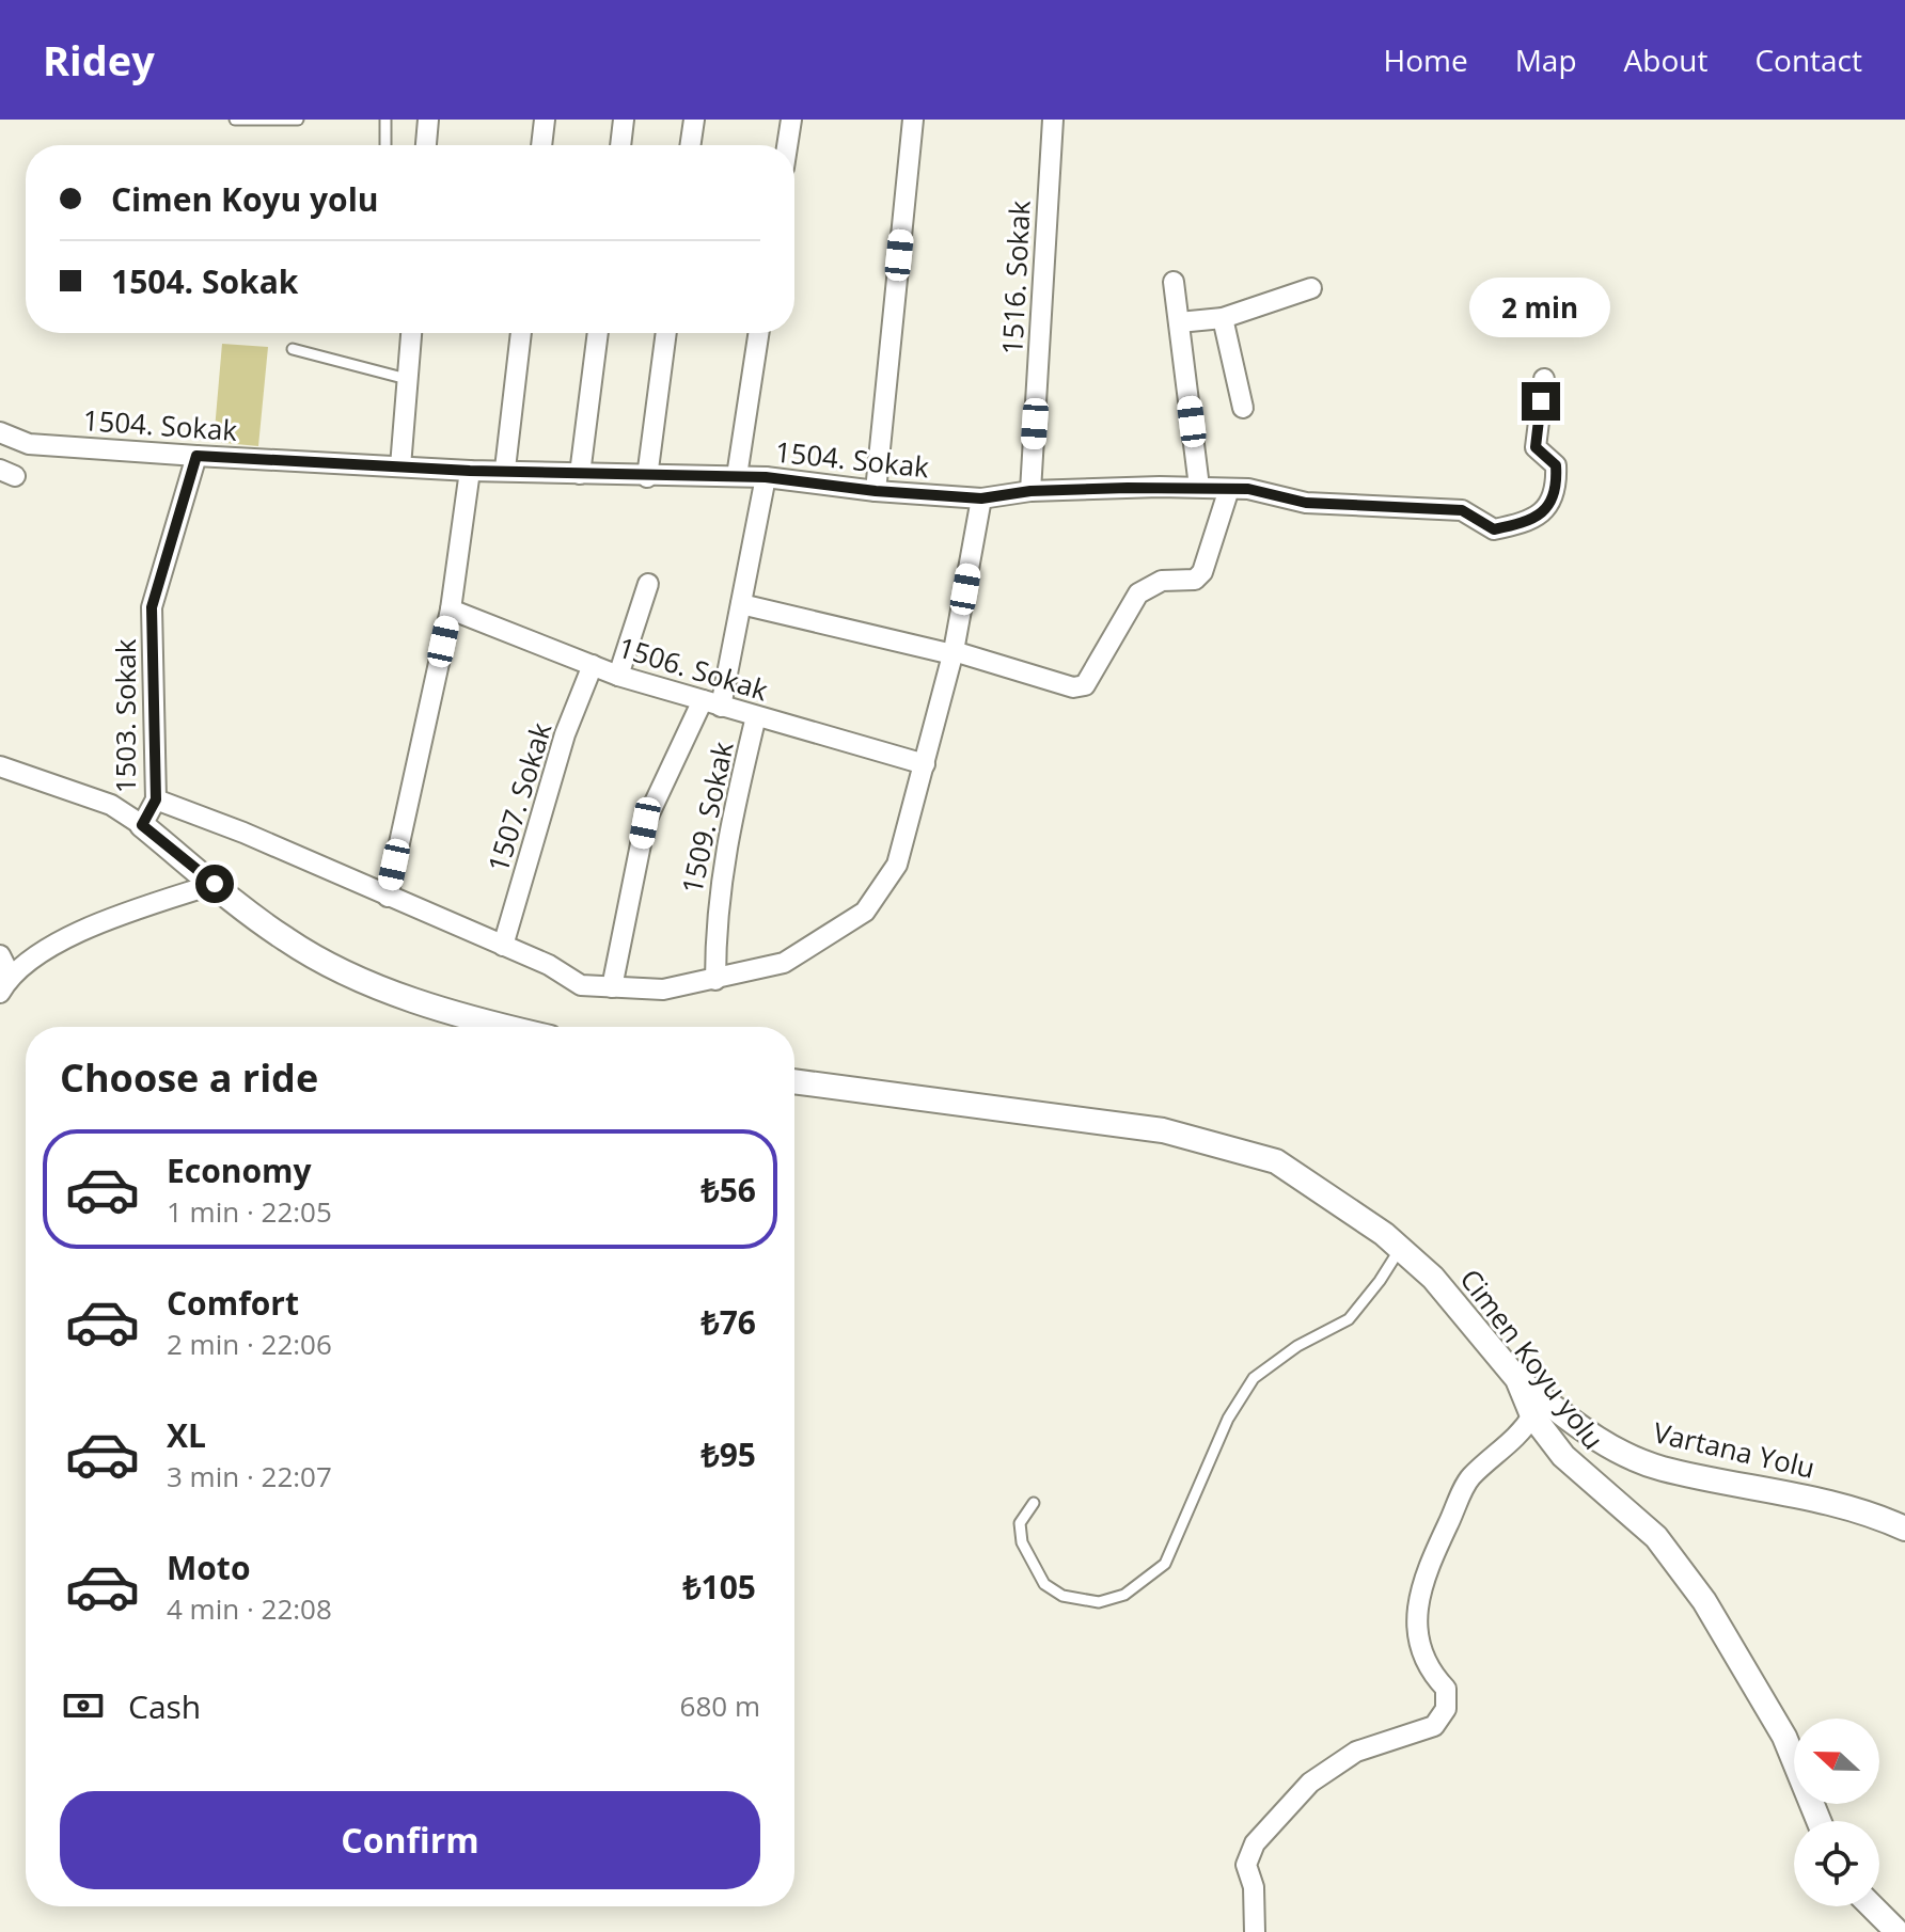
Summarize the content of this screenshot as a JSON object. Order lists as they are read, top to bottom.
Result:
{
  "streets": {
    "street": [
      "1516. Sokak",
      "1504. Sokak",
      "1506. Sokak",
      "1503. Sokak",
      "1507. Sokak",
      "1509. Sokak",
      "Cimen Koyu yolu",
      "Vartana Yolu"
    ]
  },
  "crossings": [
    ["1516. Sokak", "1504. Sokak"],
    ["1504. Sokak", "1503. Sokak"],
    ["1506. Sokak", "1507. Sokak"],
    ["1506. Sokak", "1509. Sokak"],
    ["Cimen Koyu yolu", "Vartana Yolu"]
  ],
  "north": "left",
  "page": {
    "header": "Ridey",
    "nav": [
      "Home",
      "Map",
      "About",
      "Contact"
    ],
    "banner": ["Cimen Koyu yolu", "1504. Sokak"],
    "bubble": "2 min",
    "heading": "Choose a ride",
    "list": [
      {
        "name": "Economy",
        "note": "1 min · 22:05",
        "value": "₺56"
      },
      {
        "name": "Comfort",
        "note": "2 min · 22:06",
        "value": "₺76"
      },
      {
        "name": "XL",
        "note": "3 min · 22:07",
        "value": "₺95"
      },
      {
        "name": "Moto",
        "note": "4 min · 22:08",
        "value": "₺105"
      }
    ],
    "pay": ["Cash", "680 m"],
    "buttons": "Confirm"
  }
}
